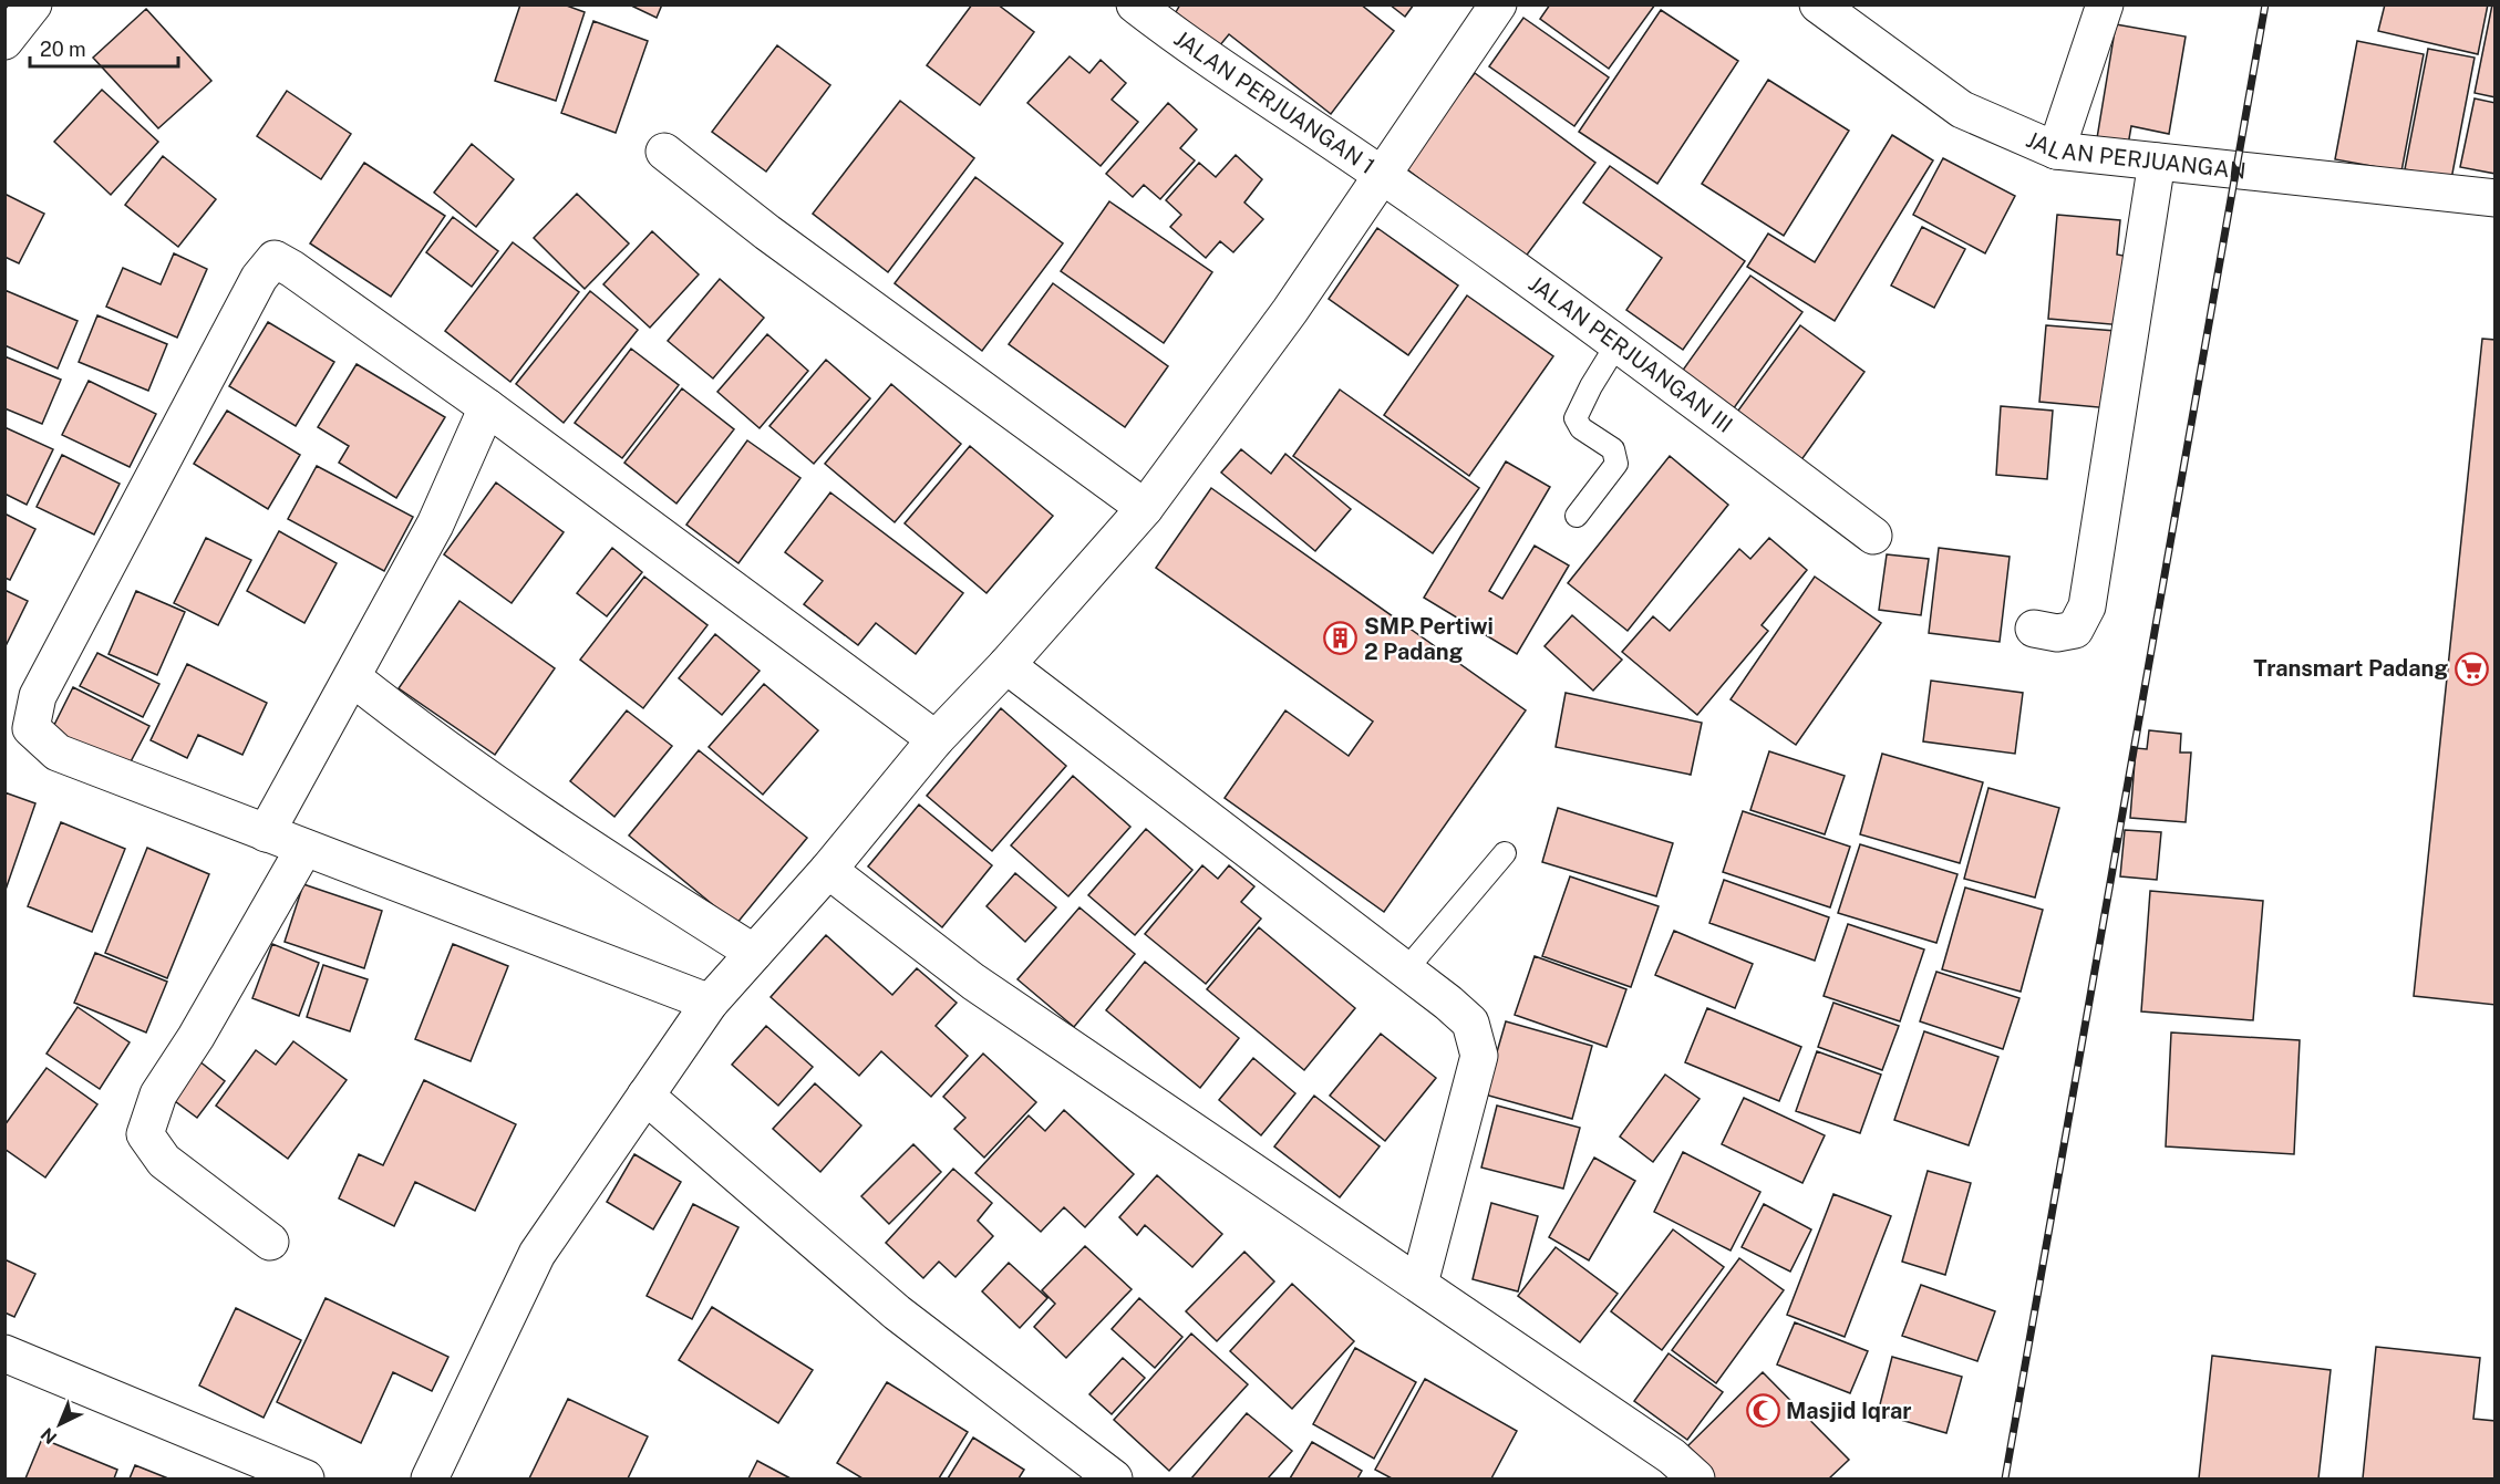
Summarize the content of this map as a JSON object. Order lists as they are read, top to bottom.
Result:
{
  "streets": {
    "street": ["JALAN PERJUANGAN 1", "JALAN PERJUANGAN", "JALAN PERJUANGAN III"]
  },
  "crossings": [
    ["JALAN PERJUANGAN 1", "JALAN PERJUANGAN III"]
  ],
  "places": {
    "building": ["SMP Pertiwi 2 Padang"],
    "supermarket": ["Transmart Padang"],
    "mosque": ["Masjid Iqrar"]
  },
  "scale_bar": "20 m",
  "north": "bottom left"
}
